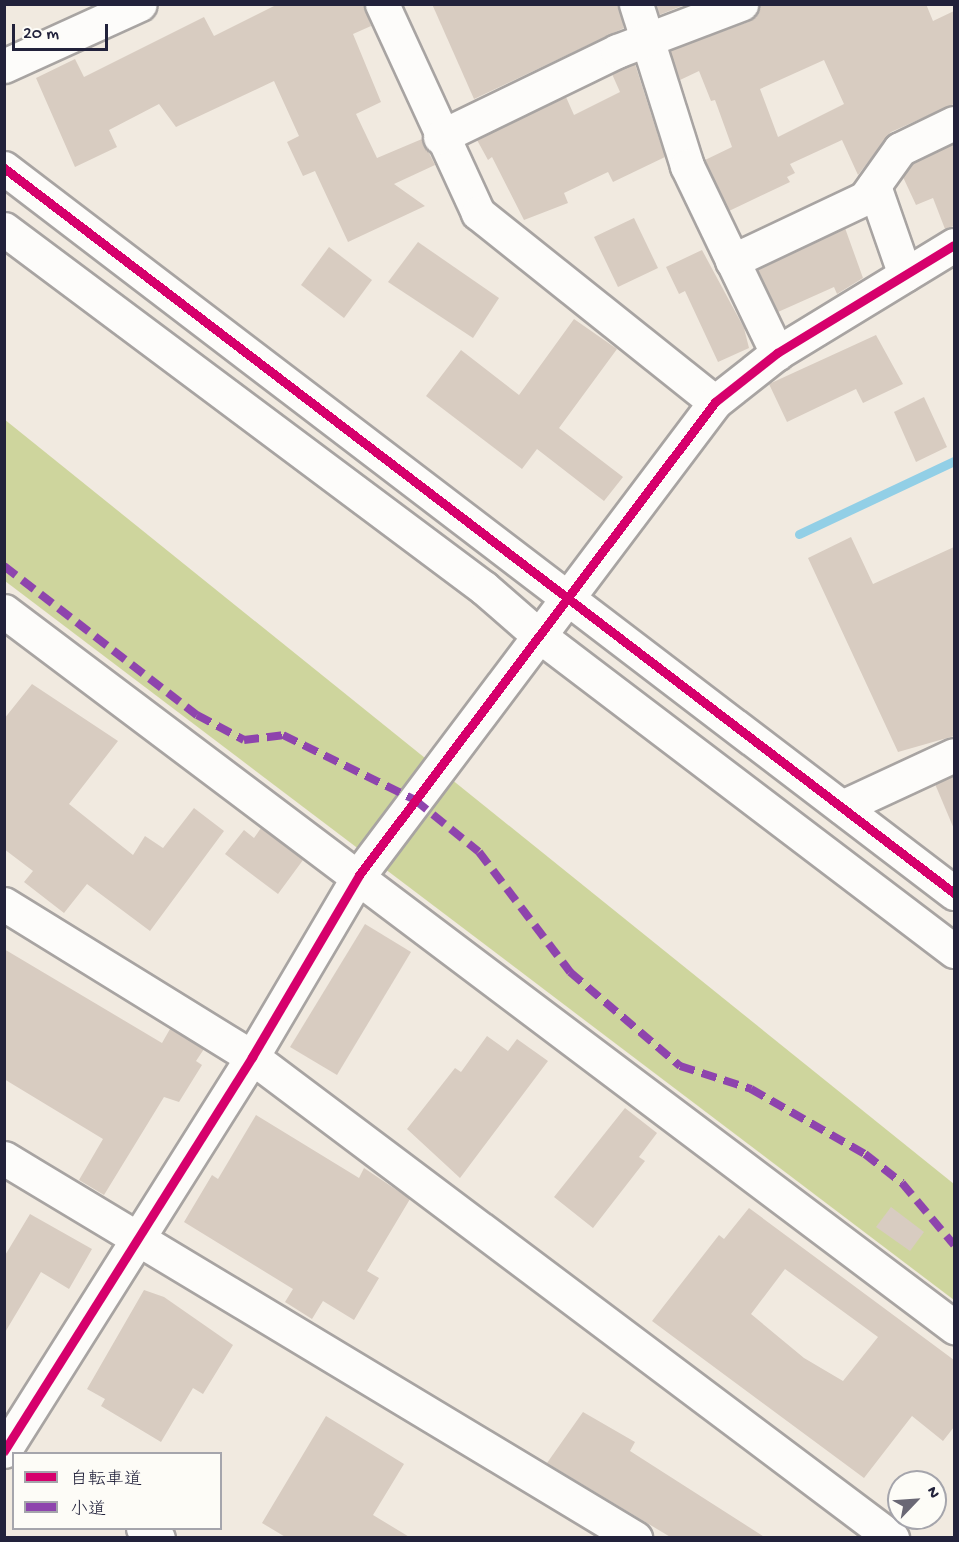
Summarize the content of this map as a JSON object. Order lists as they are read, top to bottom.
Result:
{
  "legend": ["自転車道", "小道"],
  "scale_bar": "20 m",
  "north": "top right"
}
